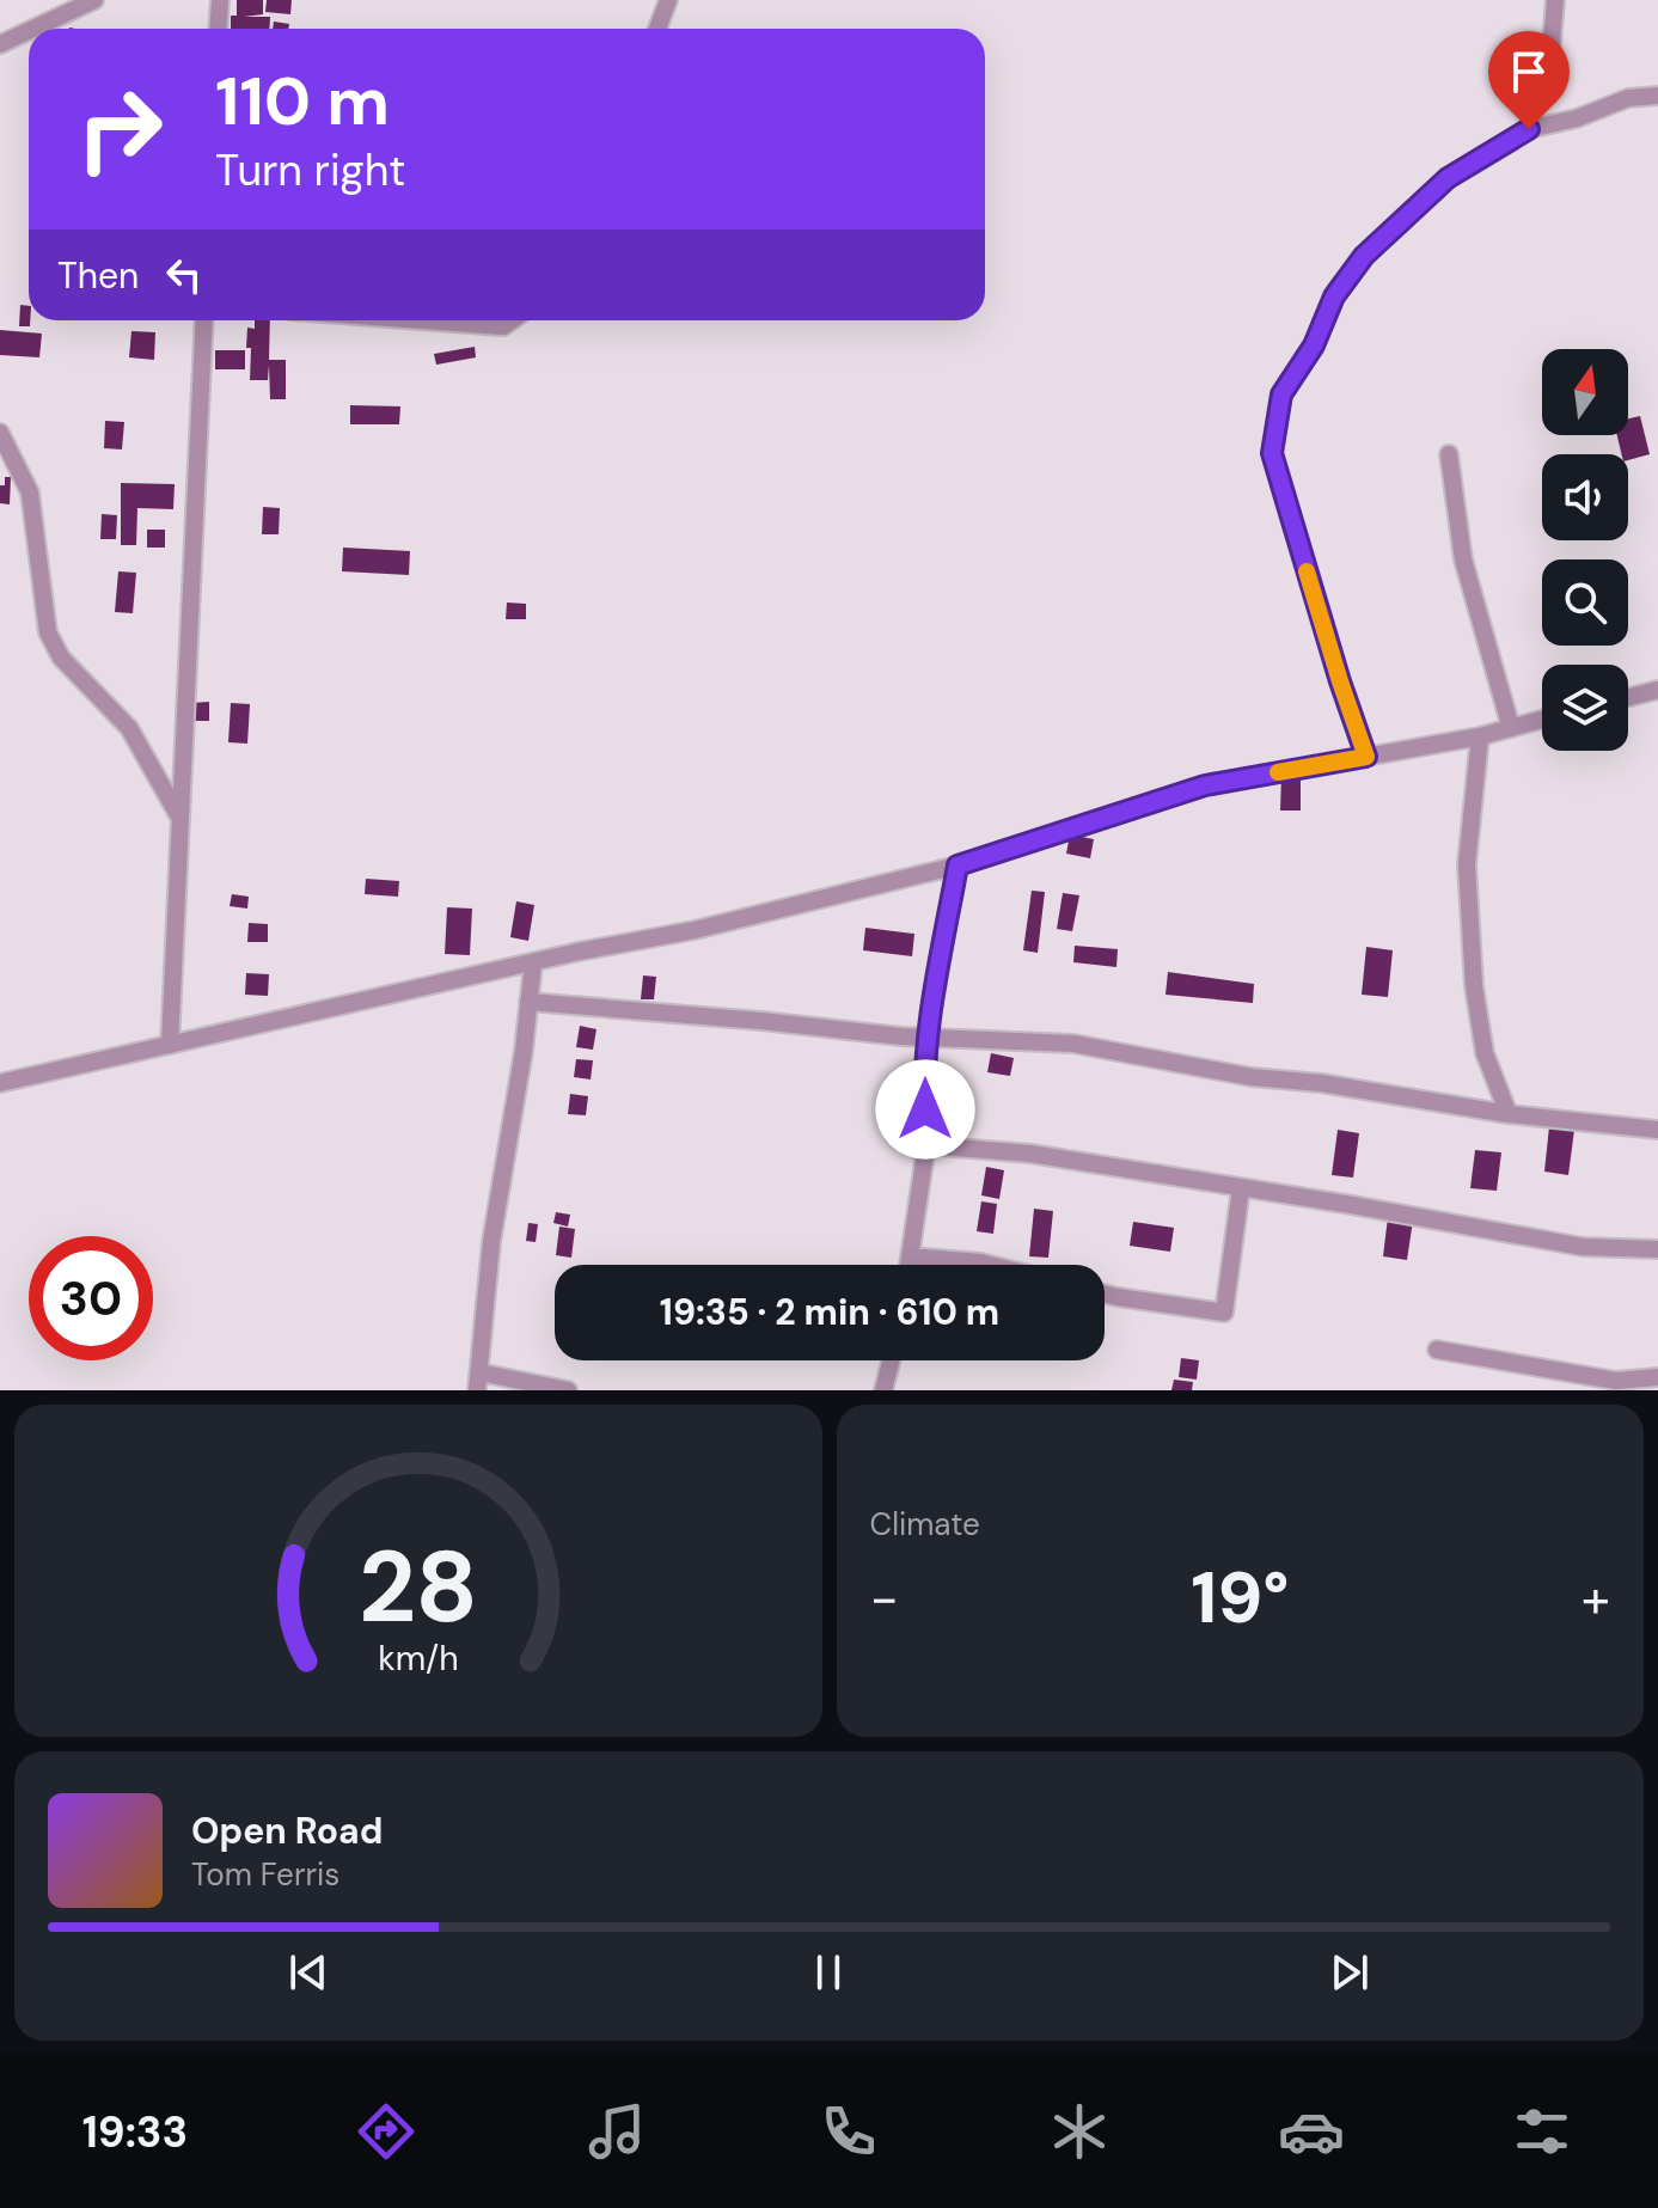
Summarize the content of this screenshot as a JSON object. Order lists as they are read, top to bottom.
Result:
{
  "north": "top",
  "page": {
    "turn": ["110 m", "Turn right"],
    "then": "Then",
    "limit": "30",
    "trip": "19:35 · 2 min · 610 m",
    "tile": "Climate",
    "heat": ["−", "19°", "+"],
    "song": ["Open Road", "Tom Ferris"],
    "tabs": "19:33",
    "gauge": ["28", "km/h"]
  }
}
